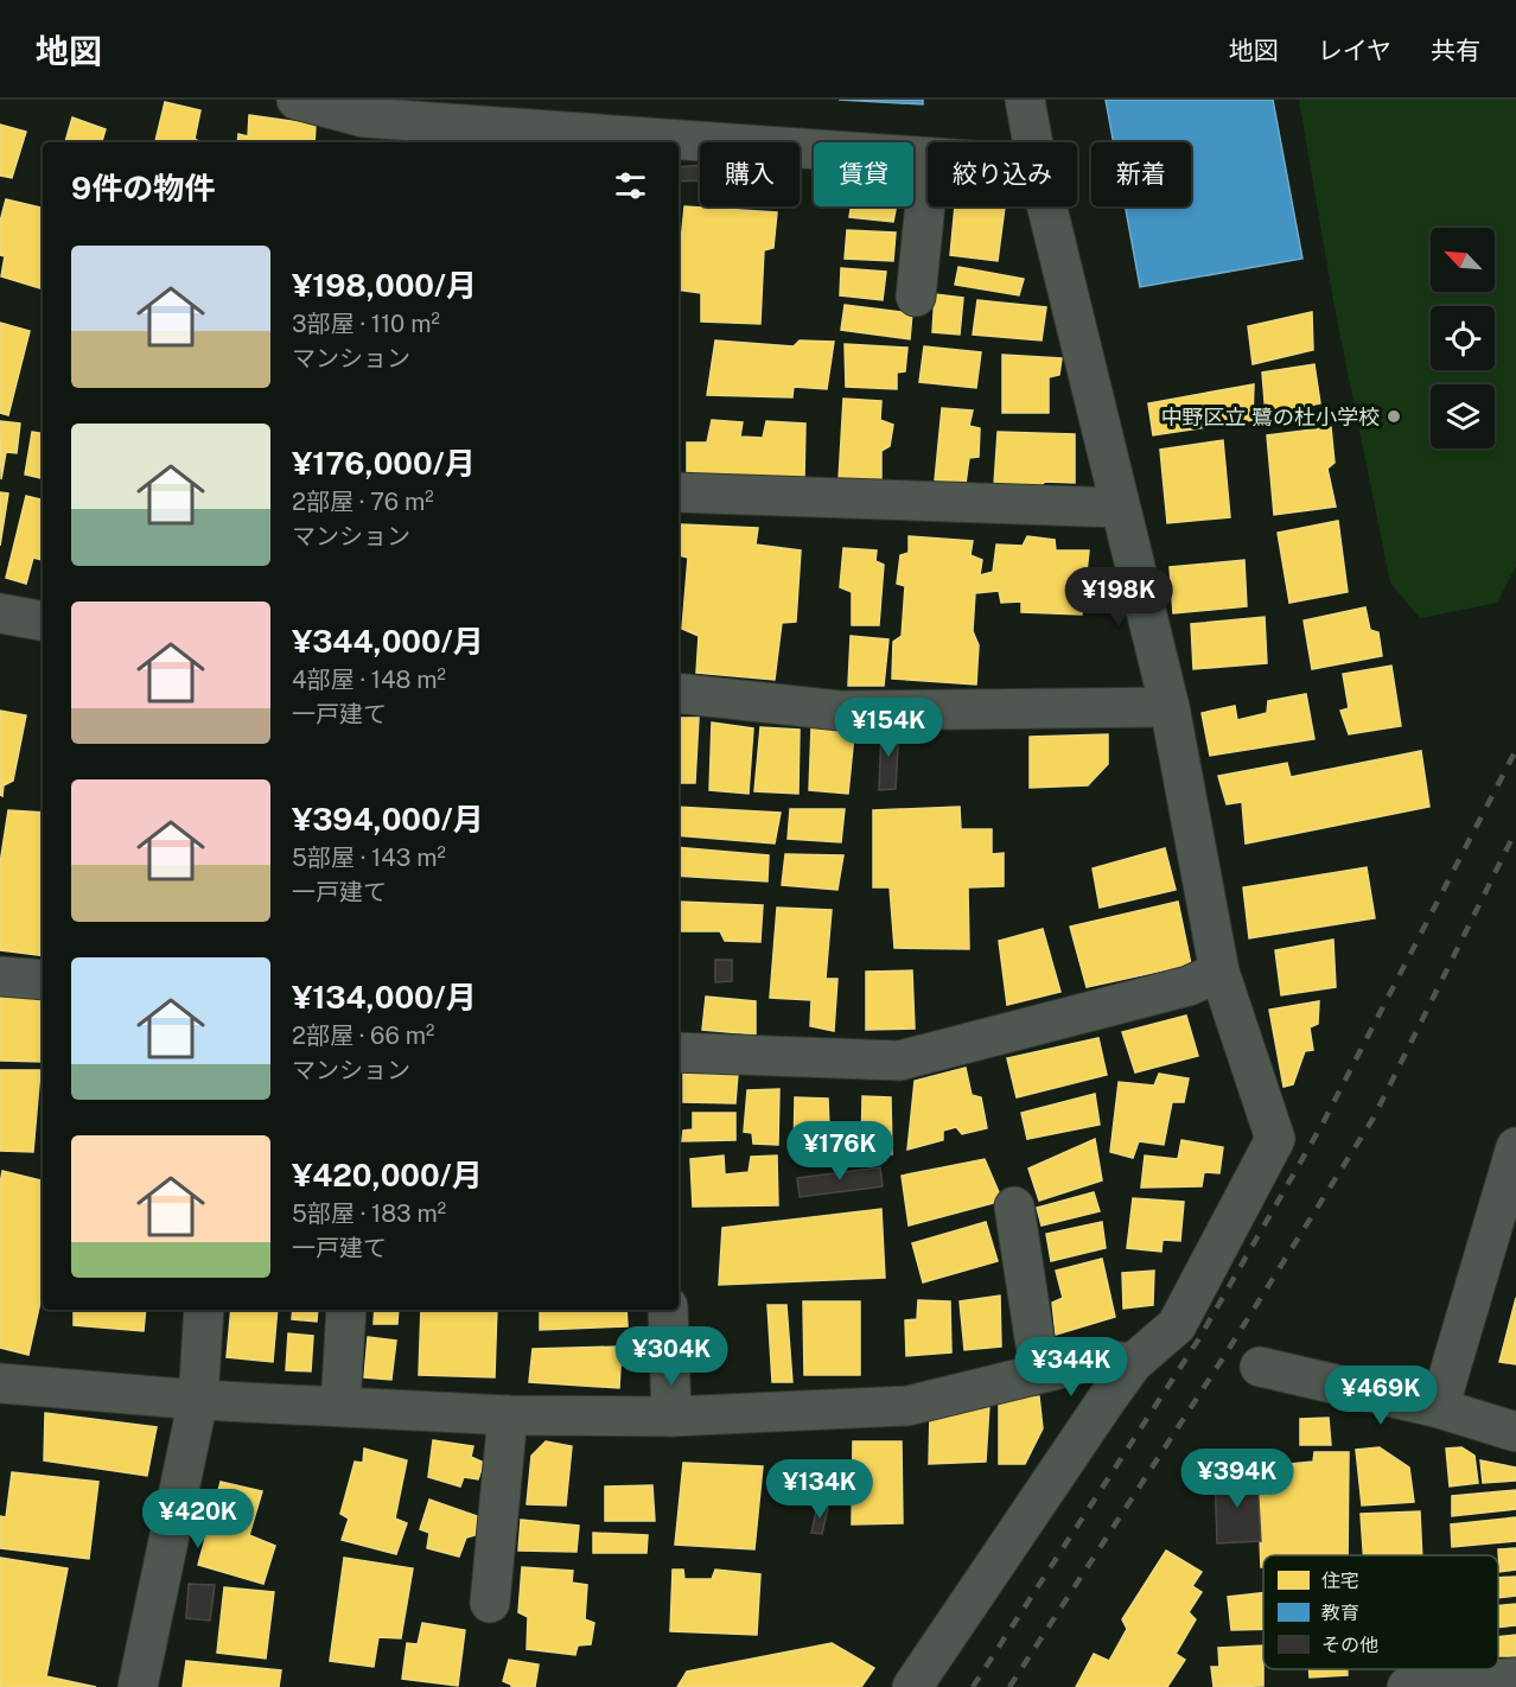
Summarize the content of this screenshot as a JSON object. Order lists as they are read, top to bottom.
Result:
{
  "places": ["中野区立 鷺の杜小学校"],
  "legend": ["住宅", "教育", "その他"],
  "north": "top left",
  "page": {
    "header": "地図",
    "nav": ["地図", "レイヤ", "共有"],
    "chip": [
      "購入",
      "賃貸",
      "絞り込み",
      "新着"
    ],
    "heading": "9件の物件",
    "list": [
      {
        "name": "¥198,000/月",
        "note": "3部屋 · 110 m² · マンション"
      },
      {
        "name": "¥176,000/月",
        "note": "2部屋 · 76 m² · マンション"
      },
      {
        "name": "¥344,000/月",
        "note": "4部屋 · 148 m² · 一戸建て"
      },
      {
        "name": "¥394,000/月",
        "note": "5部屋 · 143 m² · 一戸建て"
      },
      {
        "name": "¥134,000/月",
        "note": "2部屋 · 66 m² · マンション"
      },
      {
        "name": "¥420,000/月",
        "note": "5部屋 · 183 m² · 一戸建て"
      }
    ],
    "price": [
      "¥198K",
      "¥154K",
      "¥176K",
      "¥304K",
      "¥344K",
      "¥469K",
      "¥394K",
      "¥134K",
      "¥420K"
    ]
  }
}
